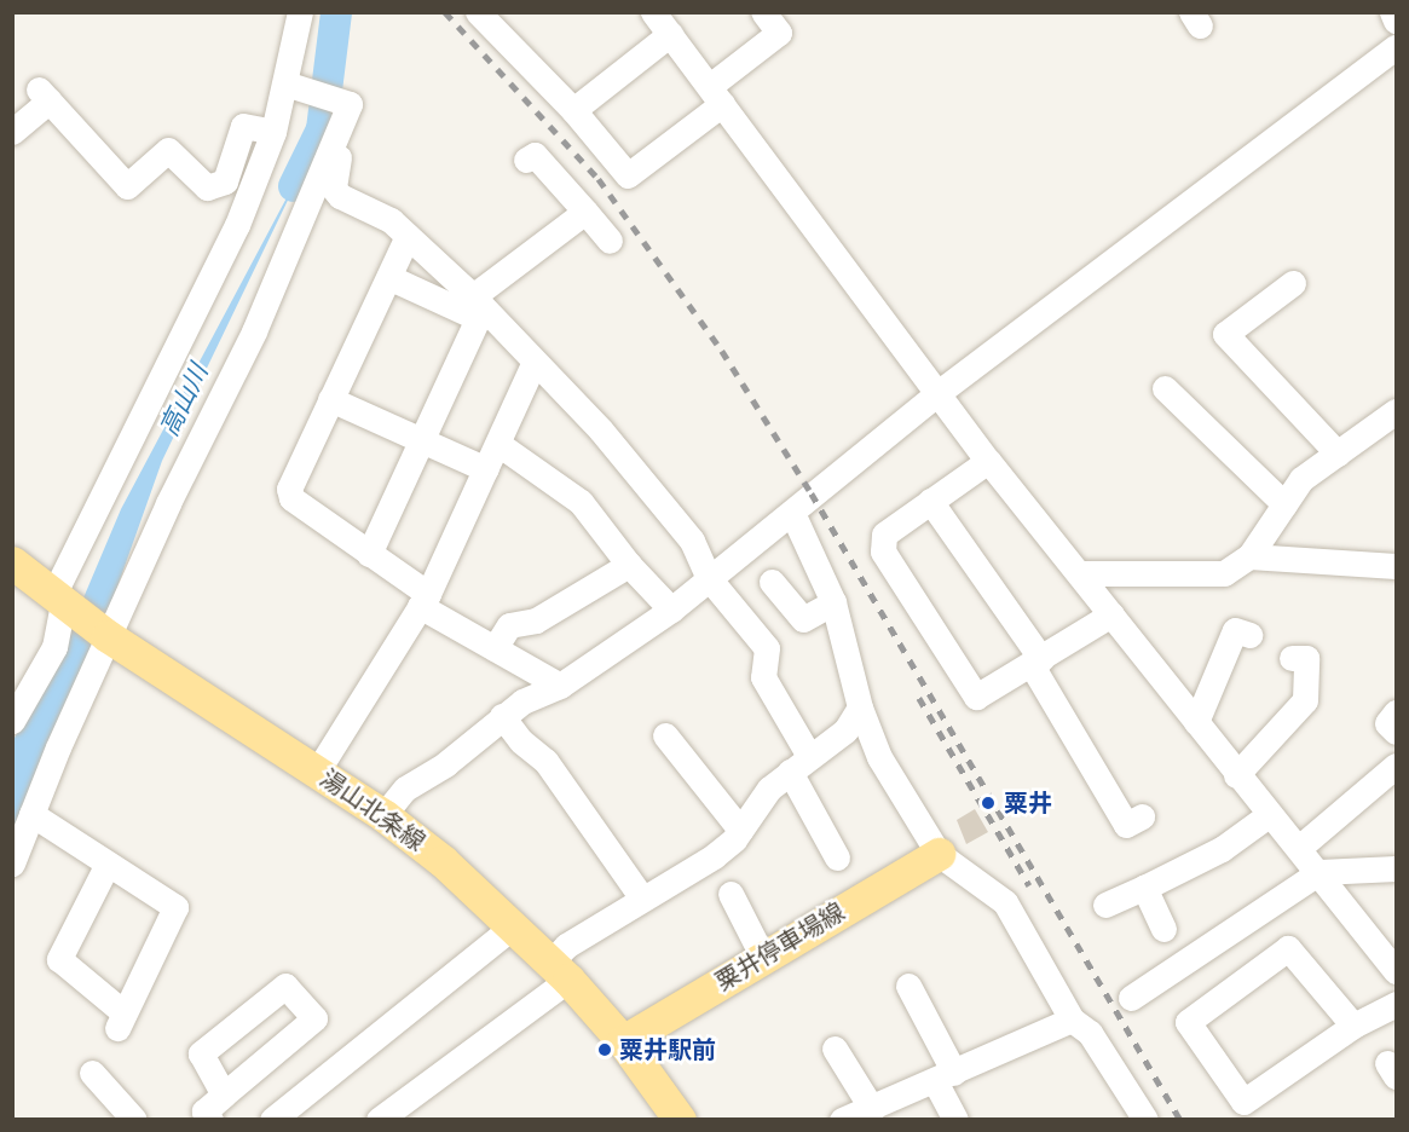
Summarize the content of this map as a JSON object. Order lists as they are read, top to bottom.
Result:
{
  "streets": {
    "main road": ["湯山北条線", "粟井停車場線"]
  },
  "crossings": [
    ["湯山北条線", "粟井停車場線"]
  ],
  "water": ["高山川"],
  "places": ["粟井", "粟井駅前"]
}
